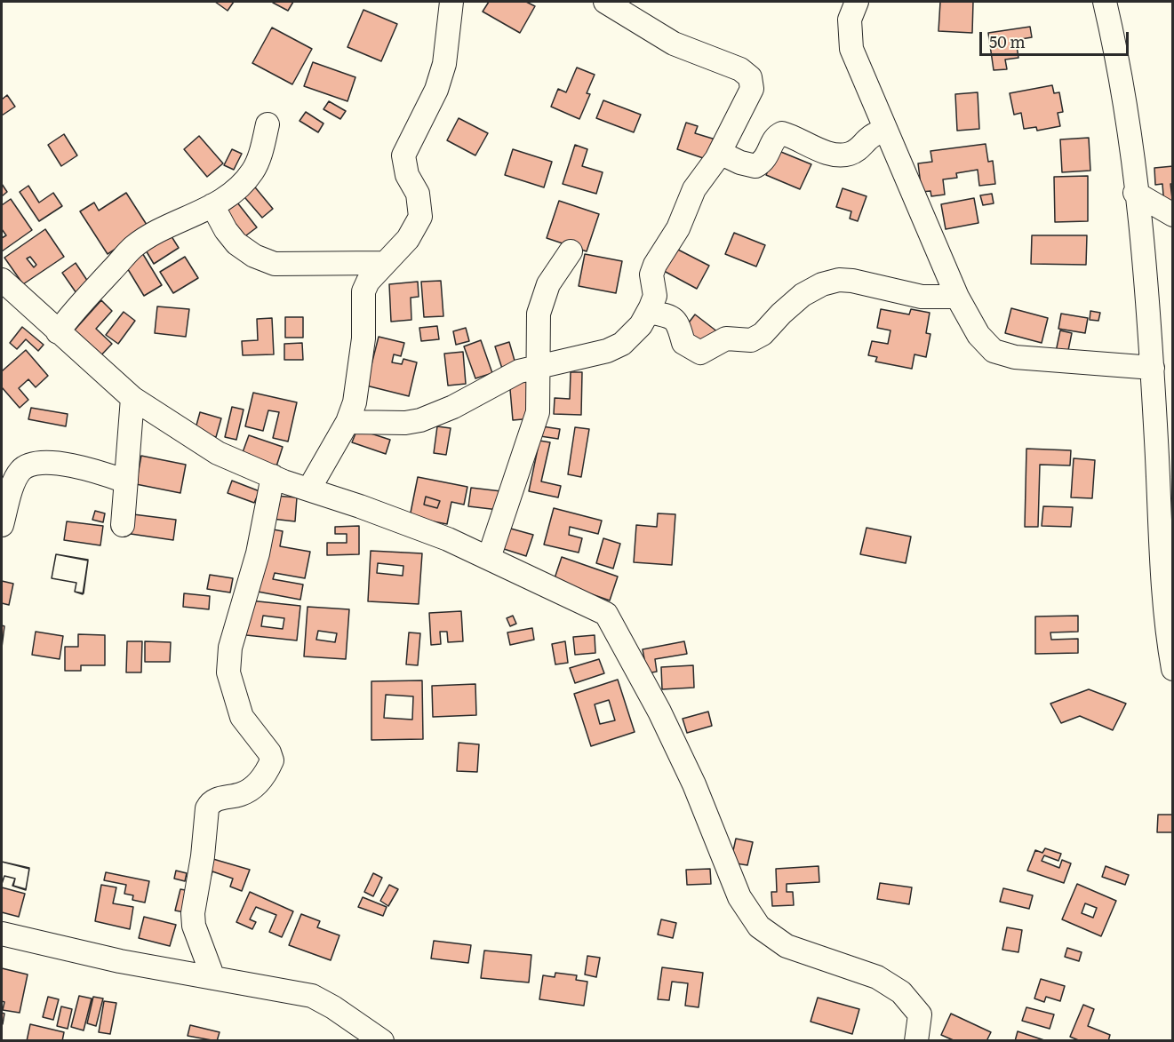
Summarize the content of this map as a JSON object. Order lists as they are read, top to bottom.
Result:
{
  "scale_bar": "50 m"
}
